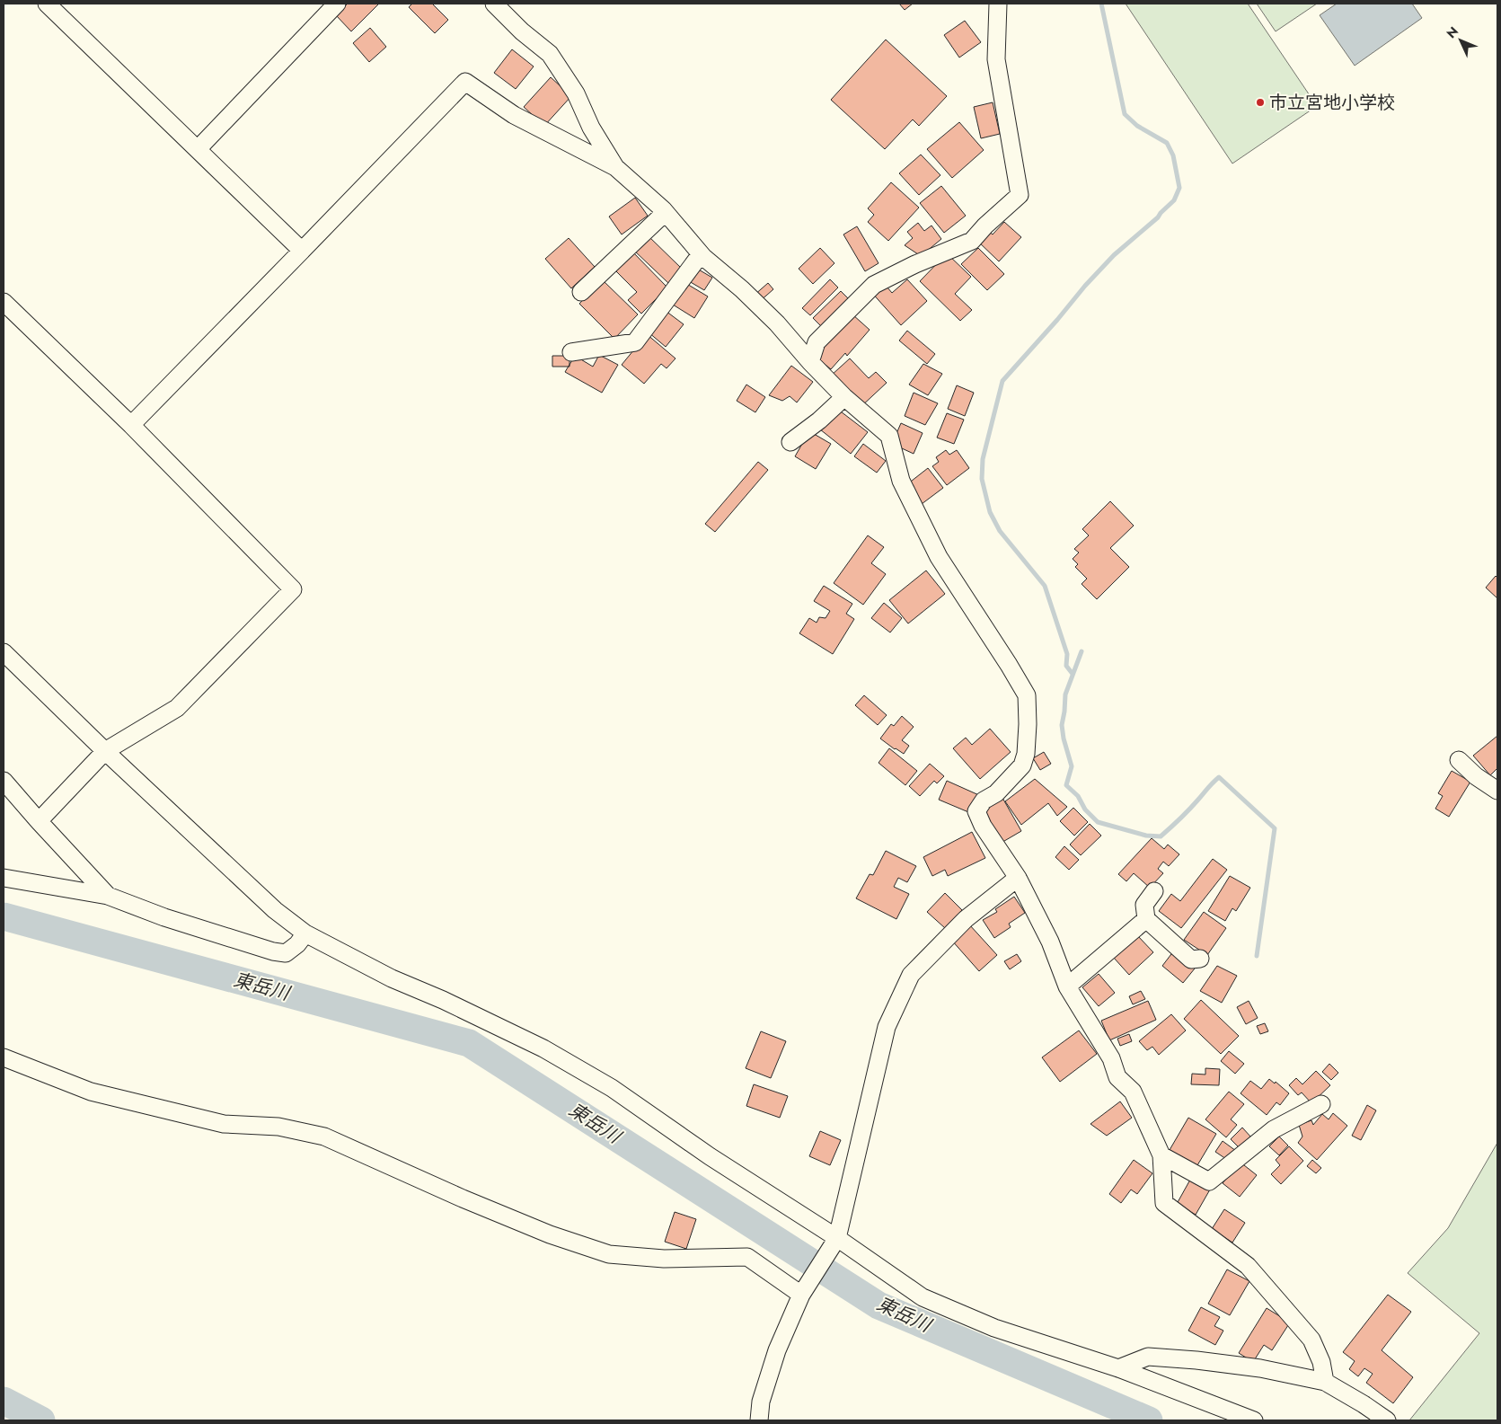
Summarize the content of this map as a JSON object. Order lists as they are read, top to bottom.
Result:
{
  "water": ["東岳川"],
  "places": ["市立宮地小学校"],
  "north": "top left"
}
